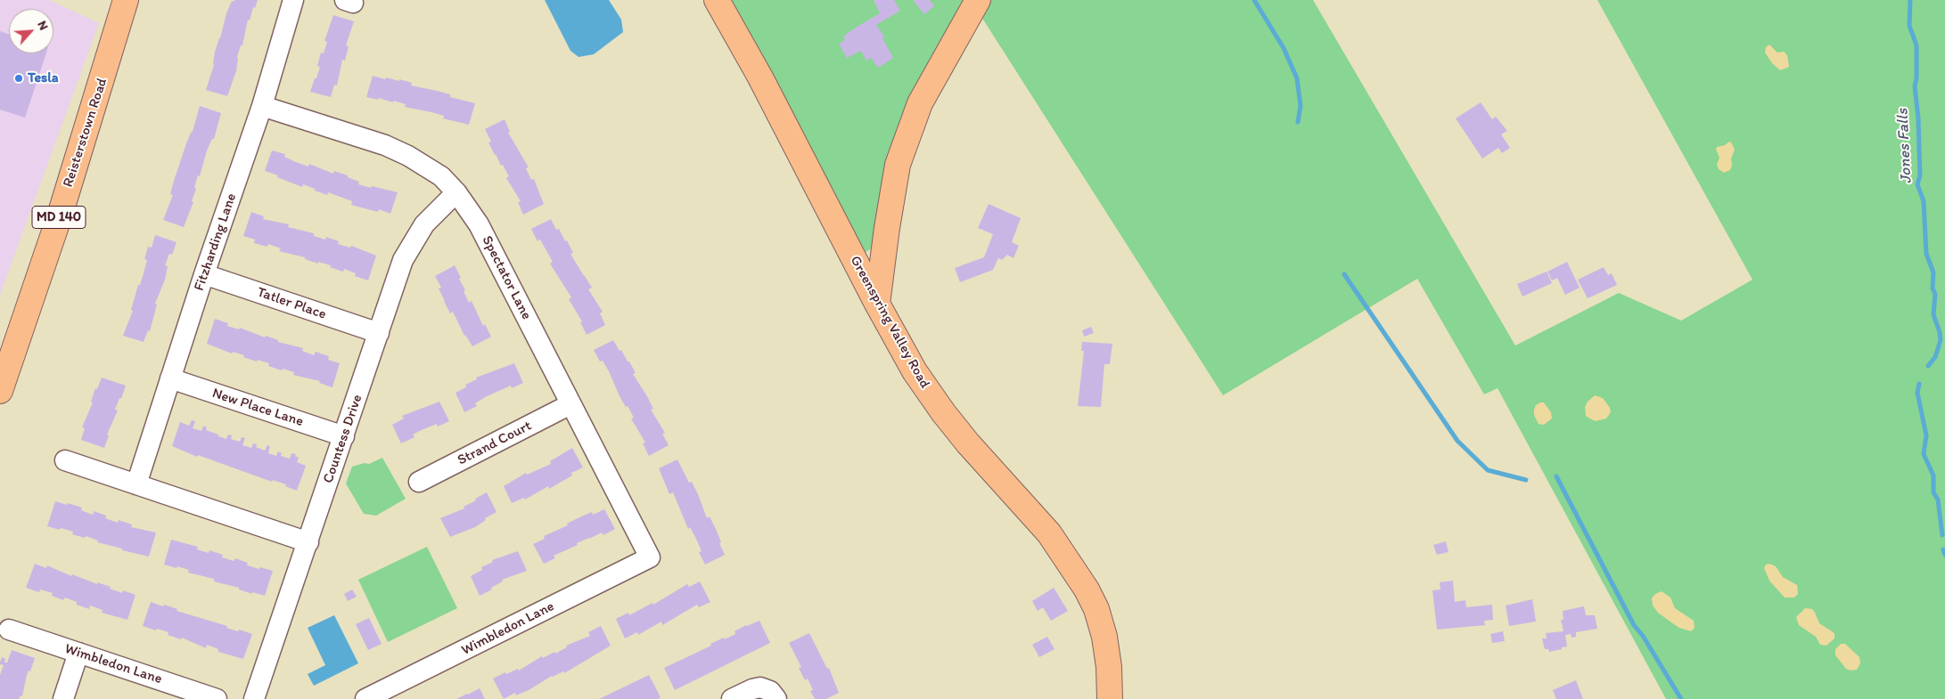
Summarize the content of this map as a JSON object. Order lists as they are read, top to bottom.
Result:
{
  "streets": {
    "main road": ["Reisterstown Road", "MD 140", "Greenspring Valley Road"],
    "street": [
      "Fitzharding Lane",
      "Spectator Lane",
      "Tatler Place",
      "New Place Lane",
      "Countess Drive",
      "Strand Court",
      "Wimbledon Lane"
    ]
  },
  "crossings": [
    ["Fitzharding Lane", "Spectator Lane"],
    ["Fitzharding Lane", "Tatler Place"],
    ["Fitzharding Lane", "New Place Lane"],
    ["Spectator Lane", "Countess Drive"],
    ["Spectator Lane", "Strand Court"],
    ["Spectator Lane", "Wimbledon Lane"],
    ["Tatler Place", "Countess Drive"],
    ["New Place Lane", "Countess Drive"]
  ],
  "water": ["Jones Falls"],
  "places": ["Tesla"],
  "north": "top right"
}
